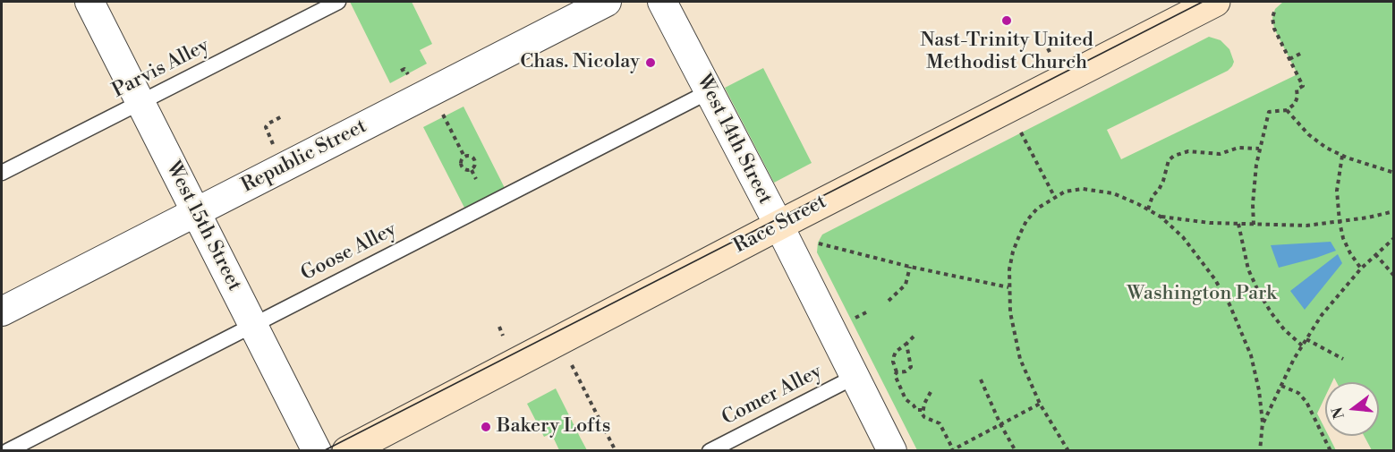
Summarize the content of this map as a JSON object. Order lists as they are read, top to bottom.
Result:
{
  "streets": {
    "street": [
      "West 14th Street",
      "Republic Street",
      "Race Street",
      "West 15th Street"
    ],
    "lane": ["Parvis Alley", "Goose Alley", "Comer Alley"]
  },
  "crossings": [
    ["Parvis Alley", "West 15th Street"],
    ["West 14th Street", "Race Street"],
    ["West 14th Street", "Goose Alley"],
    ["West 14th Street", "Comer Alley"],
    ["Republic Street", "West 15th Street"],
    ["West 15th Street", "Goose Alley"]
  ],
  "parks": ["Washington Park"],
  "places": ["Nast-Trinity United Methodist Church", "Chas. Nicolay", "Bakery Lofts"],
  "north": "left"
}
